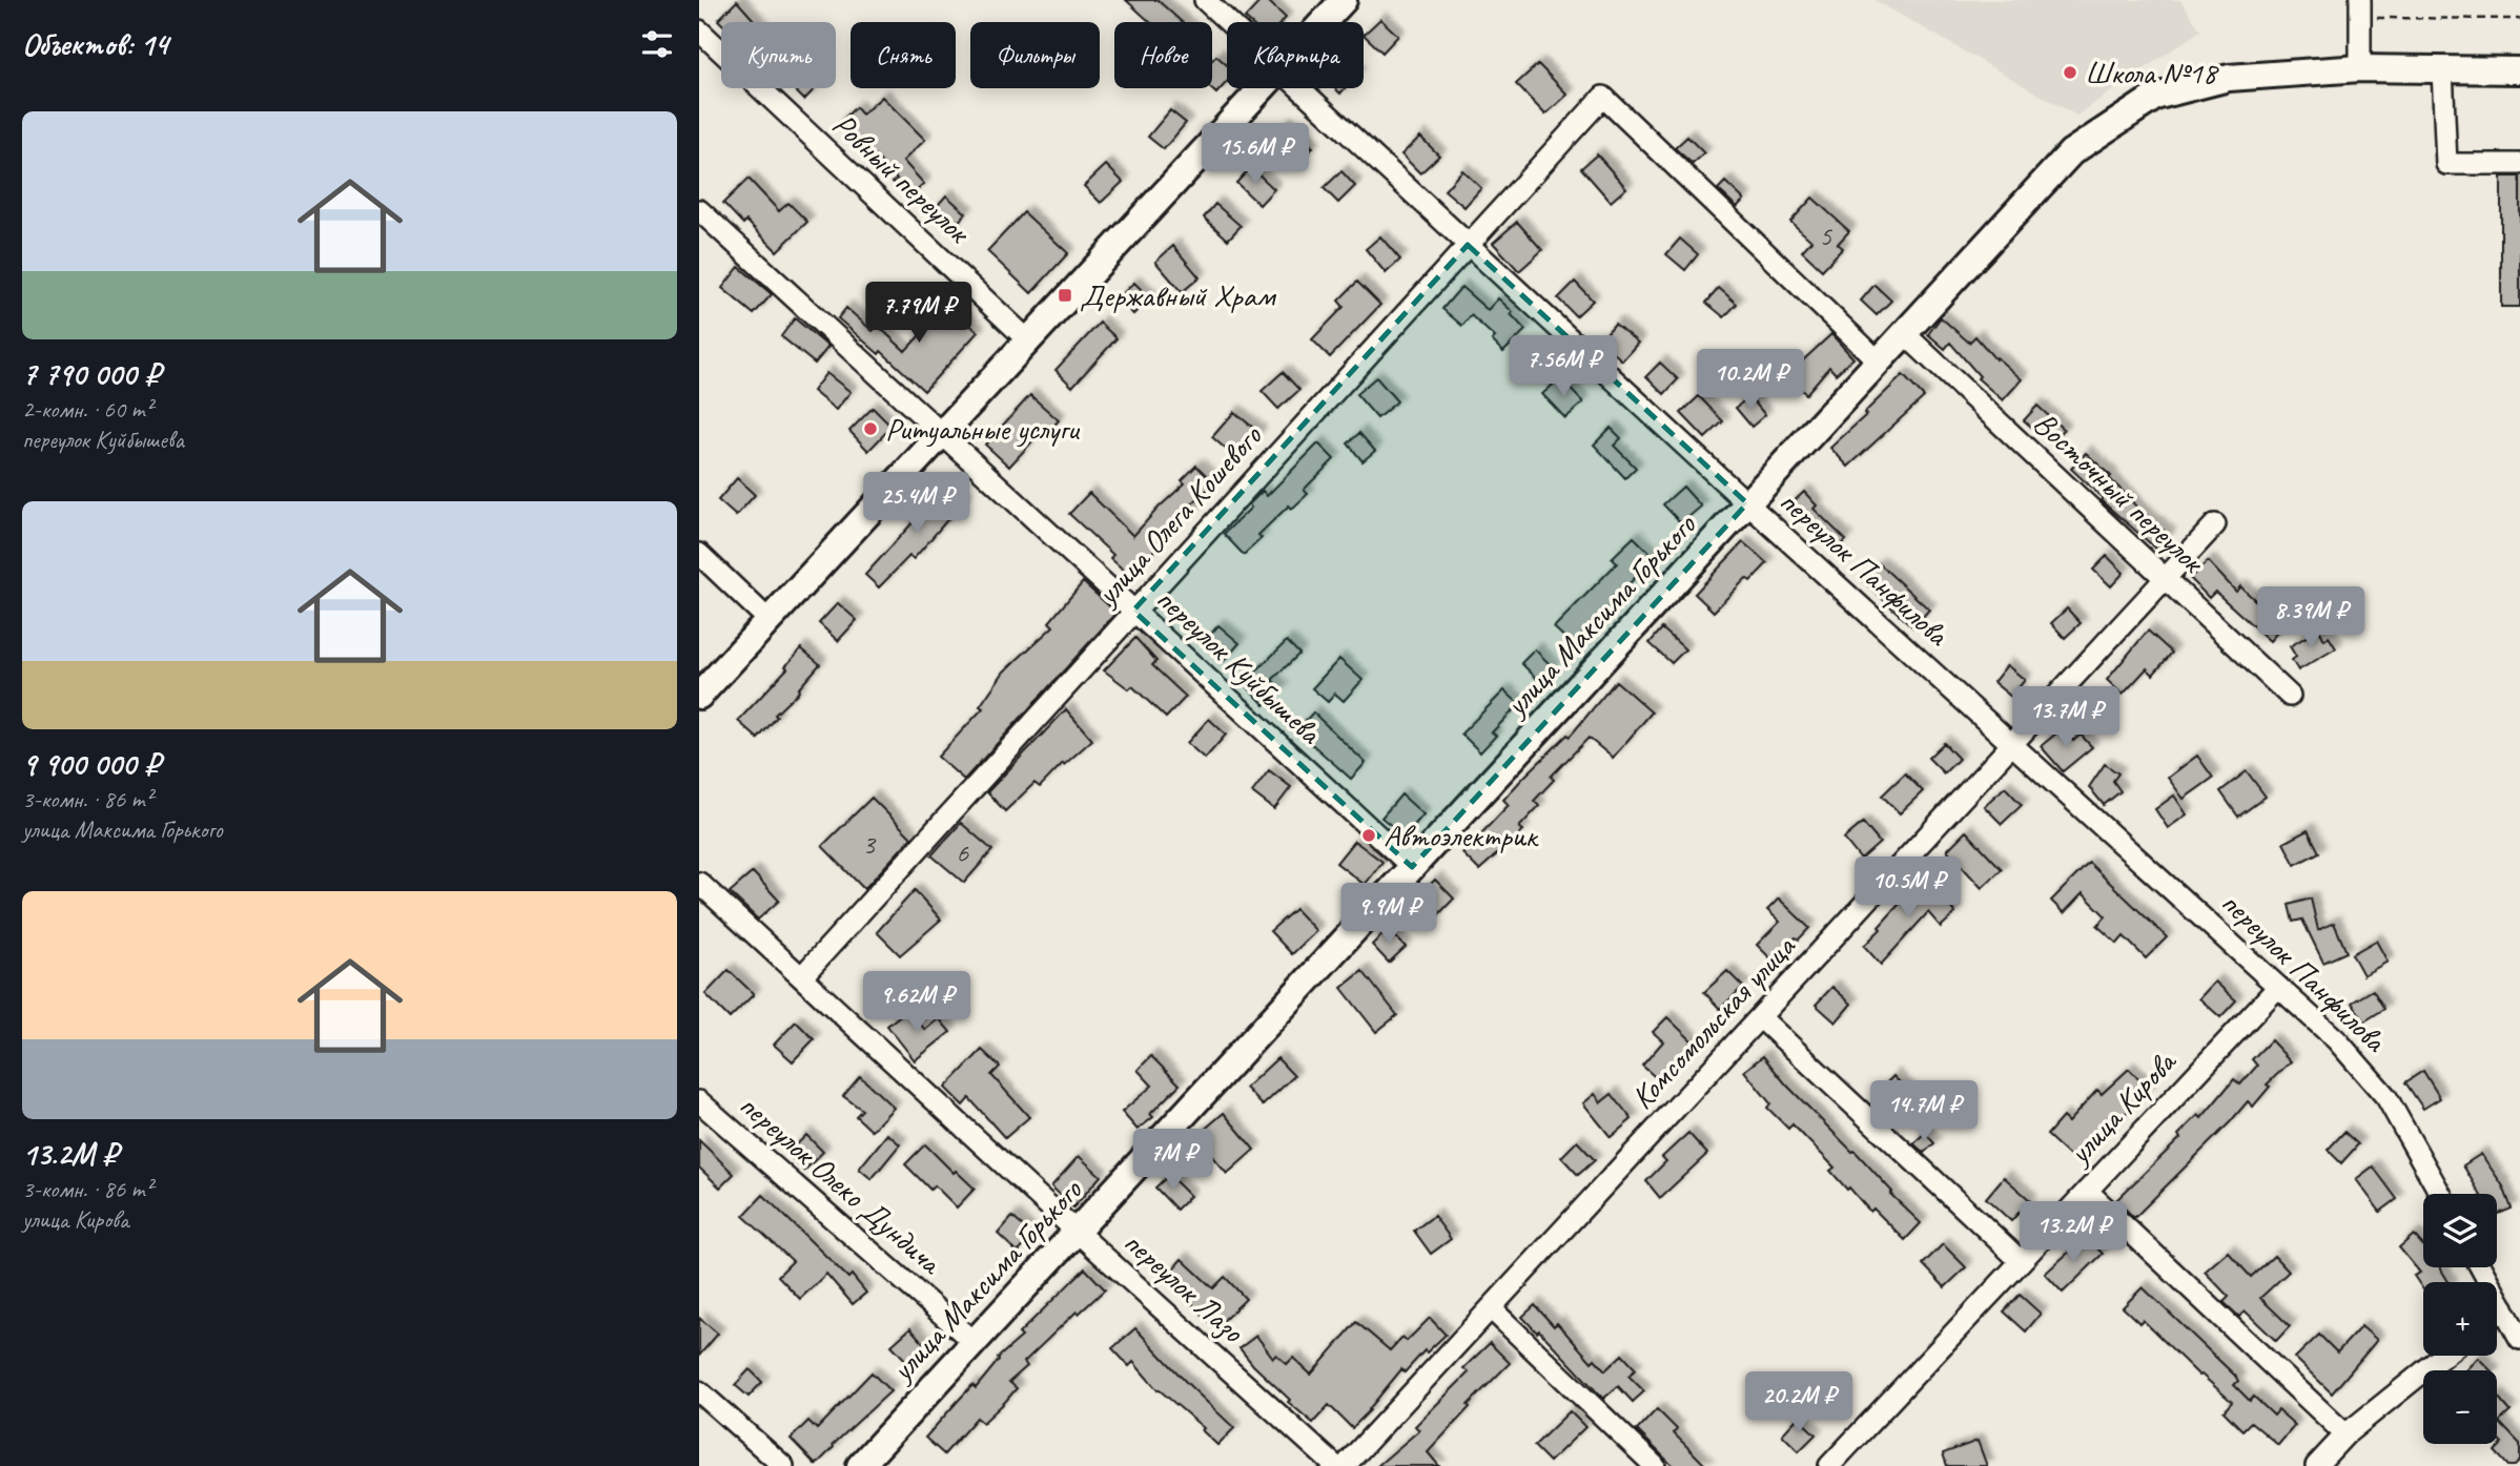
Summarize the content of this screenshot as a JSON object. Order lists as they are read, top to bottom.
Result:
{
  "streets": {
    "main road": ["улица Максима Горького"],
    "street": [
      "Ровный переулок",
      "Восточный переулок",
      "улица Олега Кошевого",
      "переулок Панфилова",
      "переулок Куйбышева",
      "Комсомольская улица",
      "улица Кирова",
      "переулок Олеко Дундича",
      "переулок Лазо"
    ]
  },
  "crossings": [
    ["Восточный переулок", "улица Максима Горького"],
    ["Восточный переулок", "Комсомольская улица"],
    ["улица Олега Кошевого", "переулок Панфилова"],
    ["улица Олега Кошевого", "улица Максима Горького"],
    ["улица Олега Кошевого", "переулок Куйбышева"],
    ["улица Олега Кошевого", "переулок Лазо"],
    ["переулок Панфилова", "улица Максима Горького"],
    ["переулок Панфилова", "Комсомольская улица"],
    ["переулок Панфилова", "улица Кирова"],
    ["улица Максима Горького", "переулок Куйбышева"],
    ["улица Максима Горького", "переулок Олеко Дундича"],
    ["улица Максима Горького", "переулок Лазо"]
  ],
  "places": {
    "other": ["Школа №18", "Ритуальные услуги", "Автоэлектрик"],
    "transit": ["Державный Храм"]
  },
  "house_numbers": ["5", "3", "6"],
  "page": {
    "heading": "Объектов: 14",
    "chip": [
      "Купить",
      "Снять",
      "Фильтры",
      "Новое",
      "Квартира"
    ],
    "list": [
      {
        "name": "7 790 000 ₽",
        "note": "2-комн. · 60 m² · переулок Куйбышева"
      },
      {
        "name": "9 900 000 ₽",
        "note": "3-комн. · 86 m² · улица Максима Горького"
      },
      {
        "name": "13.2M ₽",
        "note": "3-комн. · 86 m² · улица Кирова"
      }
    ],
    "price": [
      "15.6M ₽",
      "7.79M ₽",
      "7.56M ₽",
      "10.2M ₽",
      "25.4M ₽",
      "8.39M ₽",
      "13.7M ₽",
      "10.5M ₽",
      "9.9M ₽",
      "9.62M ₽",
      "14.7M ₽",
      "7M ₽",
      "13.2M ₽",
      "20.2M ₽"
    ],
    "map_buttons": ["+", "−"]
  }
}
